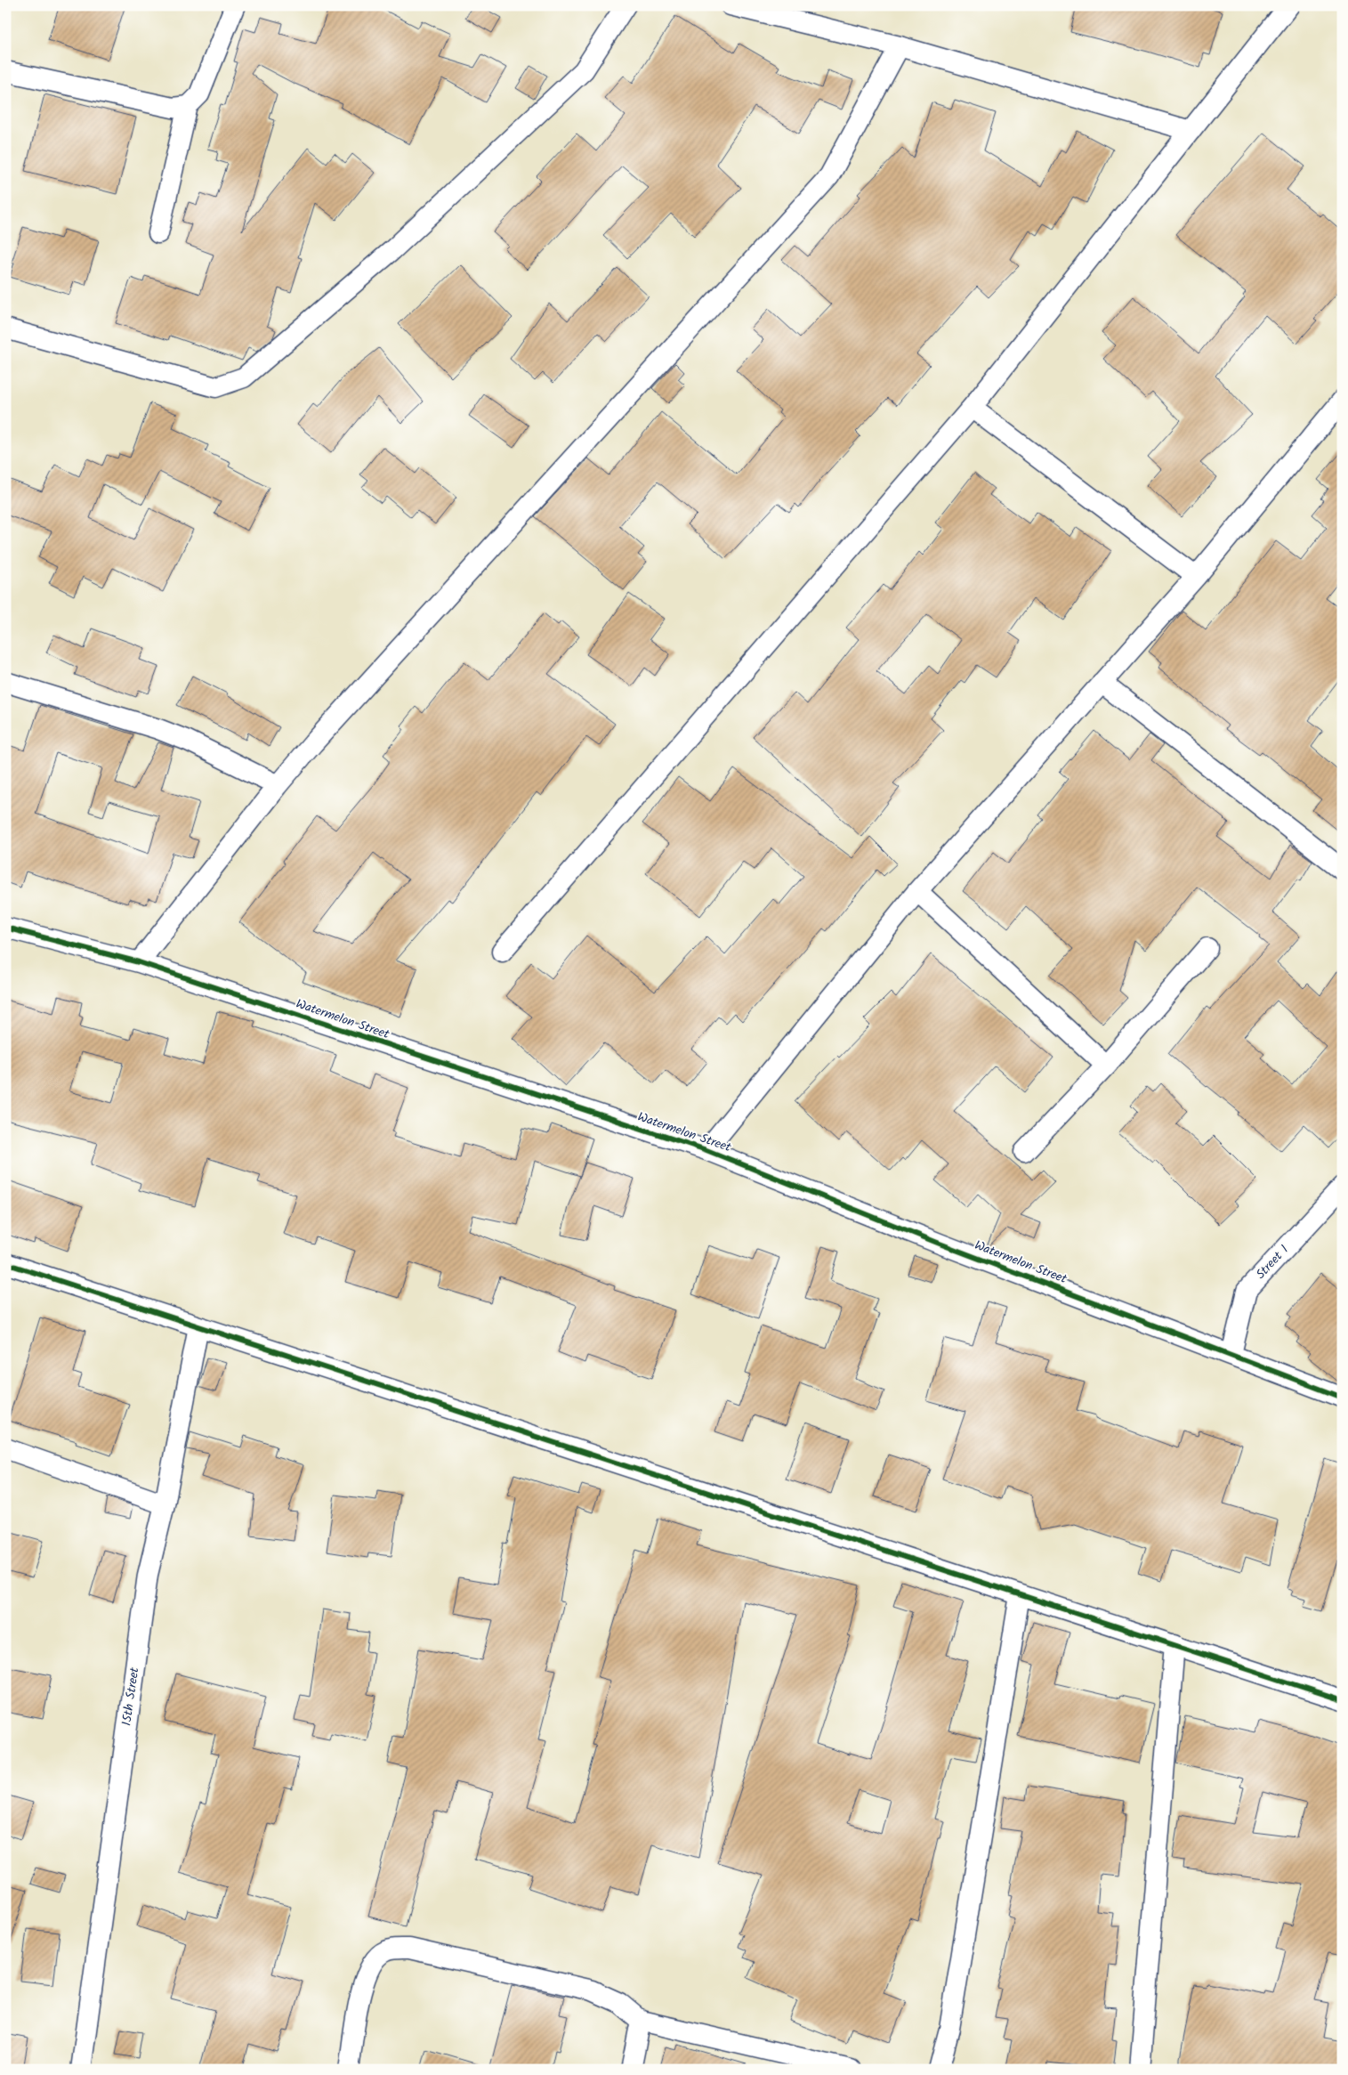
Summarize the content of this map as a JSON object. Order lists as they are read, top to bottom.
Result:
{
  "streets": {
    "street": ["Watermelon Street", "Street 1", "15th Street"]
  },
  "crossings": [
    ["Watermelon Street", "Street 1"]
  ]
}
